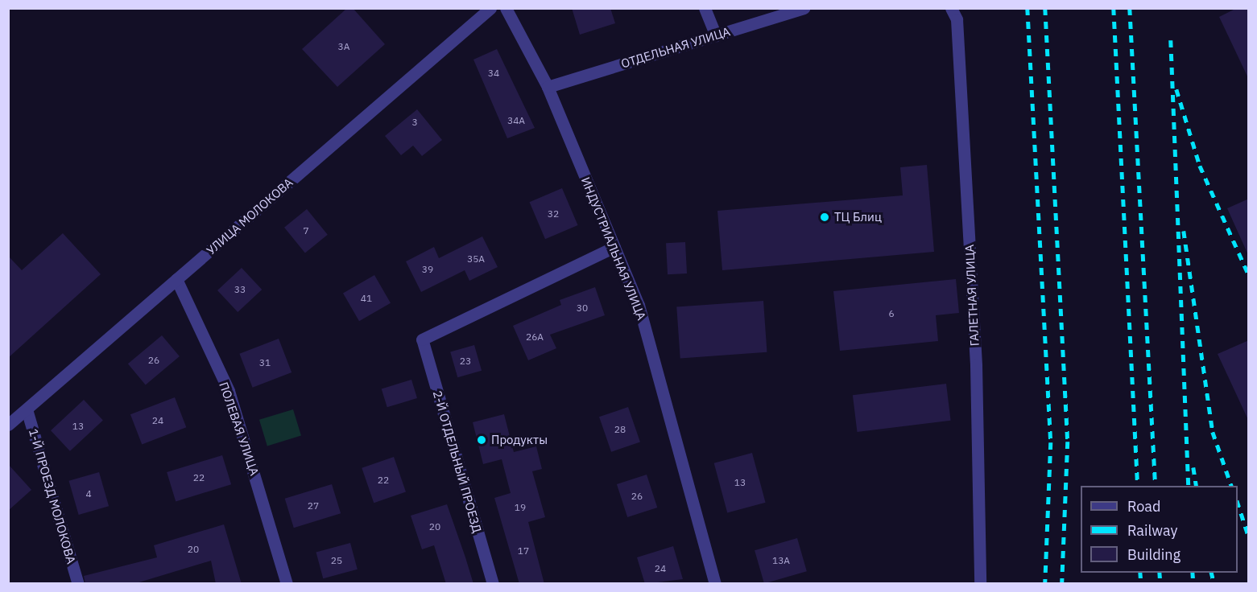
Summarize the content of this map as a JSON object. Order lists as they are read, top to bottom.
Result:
{
  "streets": {
    "street": [
      "ОТДЕЛЬНАЯ УЛИЦА",
      "УЛИЦА МОЛОКОВА",
      "ИНДУСТРИАЛЬНАЯ УЛИЦА",
      "ГАЛЕТНАЯ УЛИЦА",
      "ПОЛЕВАЯ УЛИЦА",
      "2-Й ОТДЕЛЬНЫЙ ПРОЕЗД",
      "1-Й ПРОЕЗД МОЛОКОВА"
    ]
  },
  "crossings": [
    ["ОТДЕЛЬНАЯ УЛИЦА", "ИНДУСТРИАЛЬНАЯ УЛИЦА"],
    ["УЛИЦА МОЛОКОВА", "ПОЛЕВАЯ УЛИЦА"],
    ["УЛИЦА МОЛОКОВА", "1-Й ПРОЕЗД МОЛОКОВА"],
    ["ИНДУСТРИАЛЬНАЯ УЛИЦА", "2-Й ОТДЕЛЬНЫЙ ПРОЕЗД"]
  ],
  "places": ["ТЦ Блиц", "Продукты"],
  "house_numbers": [
    "3А",
    "34",
    "34А",
    "3",
    "32",
    "7",
    "35А",
    "39",
    "33",
    "41",
    "30",
    "6",
    "26А",
    "26",
    "23",
    "31",
    "24",
    "13",
    "28",
    "22",
    "22",
    "13",
    "4",
    "26",
    "27",
    "19",
    "20",
    "20",
    "17",
    "25",
    "13А",
    "24"
  ],
  "legend": ["Road", "Railway", "Building"]
}
